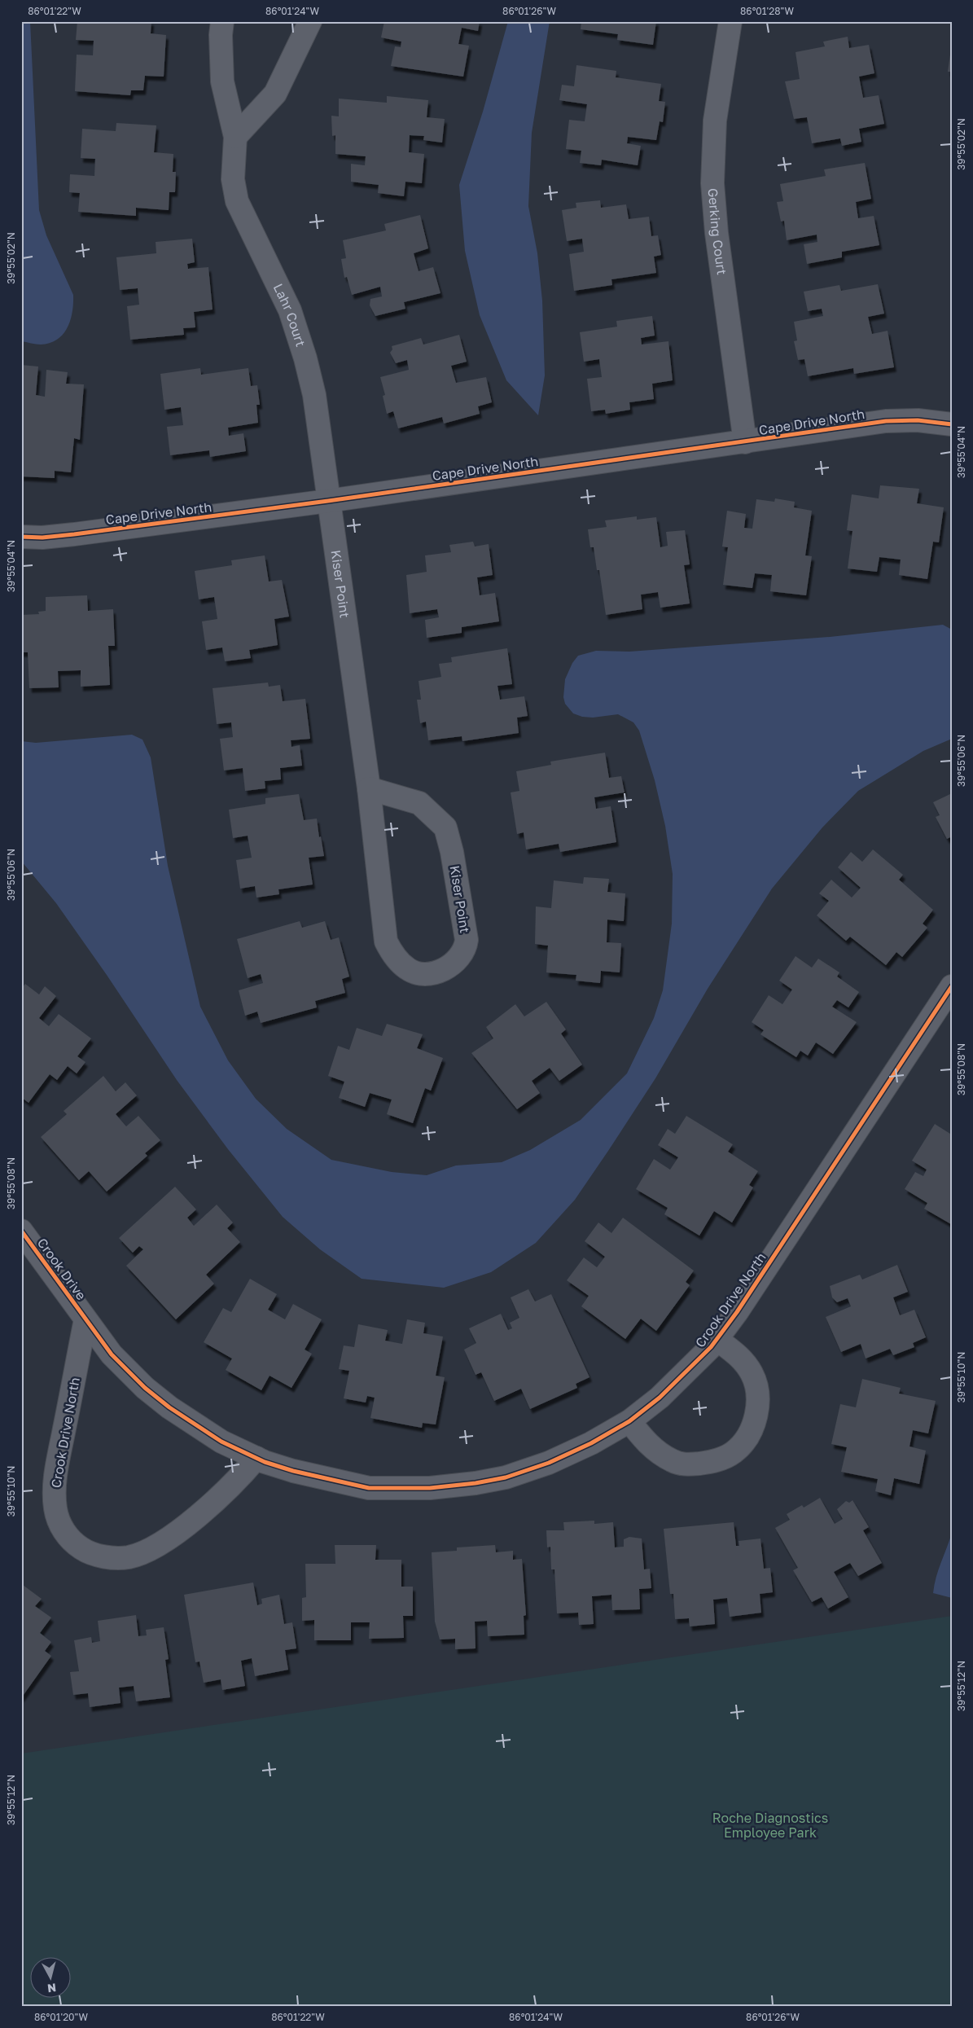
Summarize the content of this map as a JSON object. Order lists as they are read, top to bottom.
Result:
{
  "streets": {
    "street": [
      "Gerking Court",
      "Lahr Court",
      "Cape Drive North",
      "Kiser Point",
      "Crook Drive",
      "Crook Drive North"
    ]
  },
  "crossings": [
    ["Gerking Court", "Cape Drive North"],
    ["Lahr Court", "Cape Drive North"],
    ["Lahr Court", "Kiser Point"],
    ["Cape Drive North", "Kiser Point"],
    ["Crook Drive", "Crook Drive North"]
  ],
  "parks": ["Roche Diagnostics Employee Park"],
  "north": "bottom",
  "coordinates": [
    "86°01'22\"W",
    "86°01'24\"W",
    "86°01'26\"W",
    "86°01'28\"W",
    "39°55'02\"N",
    "39°55'04\"N",
    "39°55'06\"N",
    "39°55'08\"N",
    "39°55'10\"N",
    "39°55'12\"N",
    "86°01'20\"W"
  ]
}
